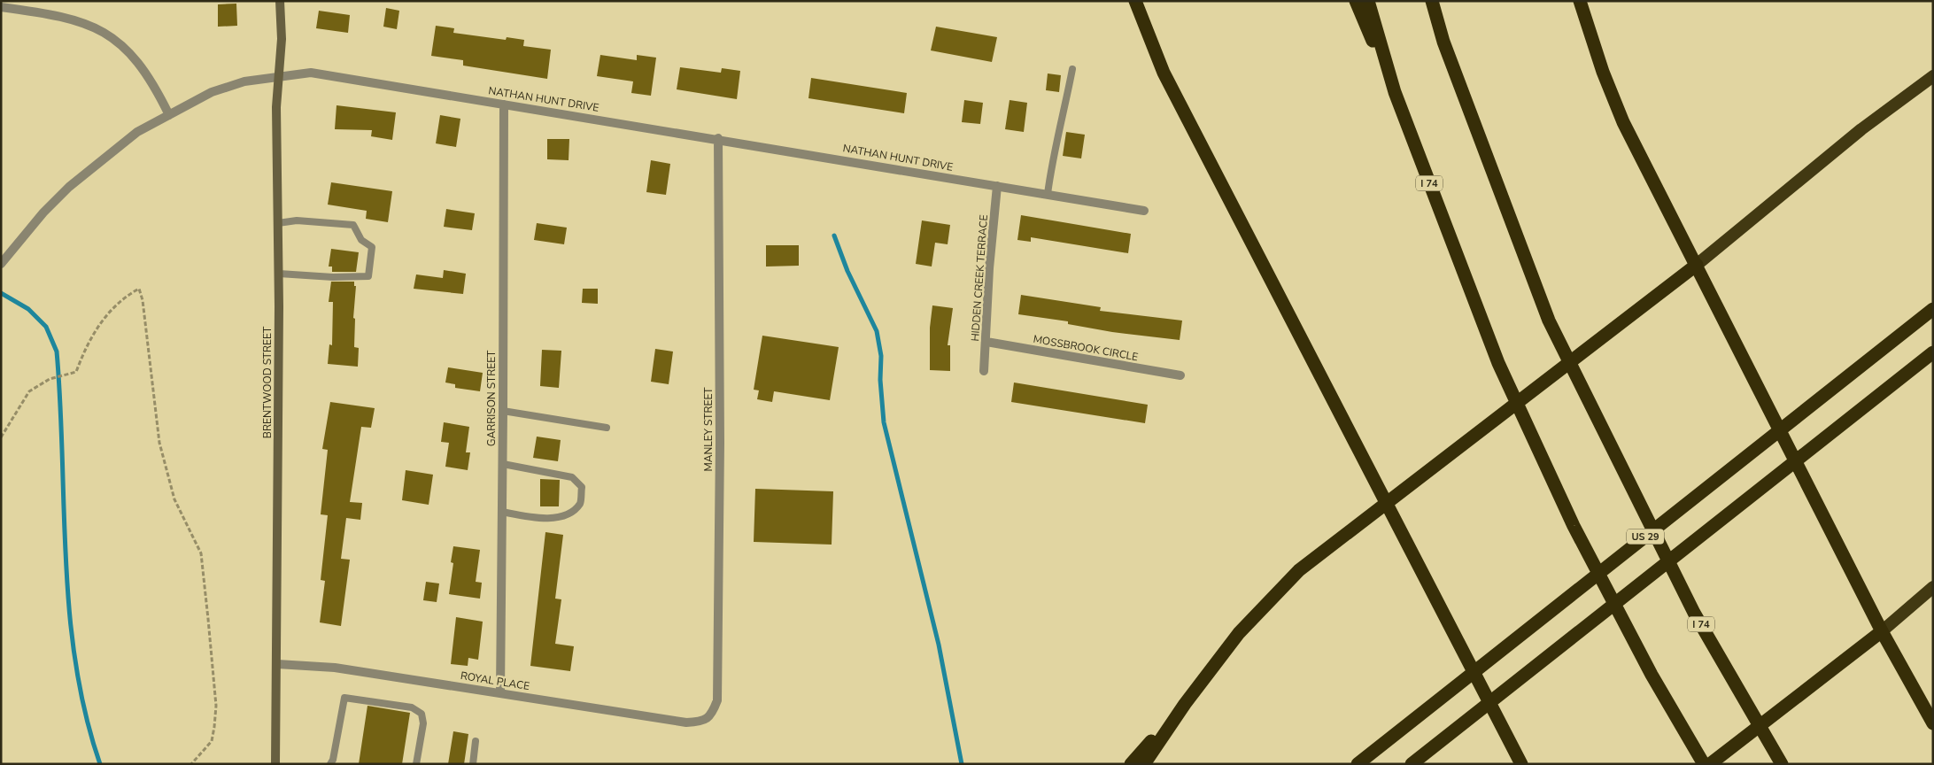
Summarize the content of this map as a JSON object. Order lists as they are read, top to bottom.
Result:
{
  "streets": {
    "highway": ["I 74", "US 29"],
    "main road": ["BRENTWOOD STREET"],
    "street": [
      "NATHAN HUNT DRIVE",
      "HIDDEN CREEK TERRACE",
      "MOSSBROOK CIRCLE",
      "GARRISON STREET",
      "MANLEY STREET",
      "ROYAL PLACE"
    ]
  },
  "crossings": [
    ["NATHAN HUNT DRIVE", "HIDDEN CREEK TERRACE"],
    ["NATHAN HUNT DRIVE", "BRENTWOOD STREET"],
    ["NATHAN HUNT DRIVE", "GARRISON STREET"],
    ["NATHAN HUNT DRIVE", "MANLEY STREET"],
    ["HIDDEN CREEK TERRACE", "MOSSBROOK CIRCLE"],
    ["BRENTWOOD STREET", "ROYAL PLACE"],
    ["GARRISON STREET", "ROYAL PLACE"],
    ["MANLEY STREET", "ROYAL PLACE"]
  ]
}
